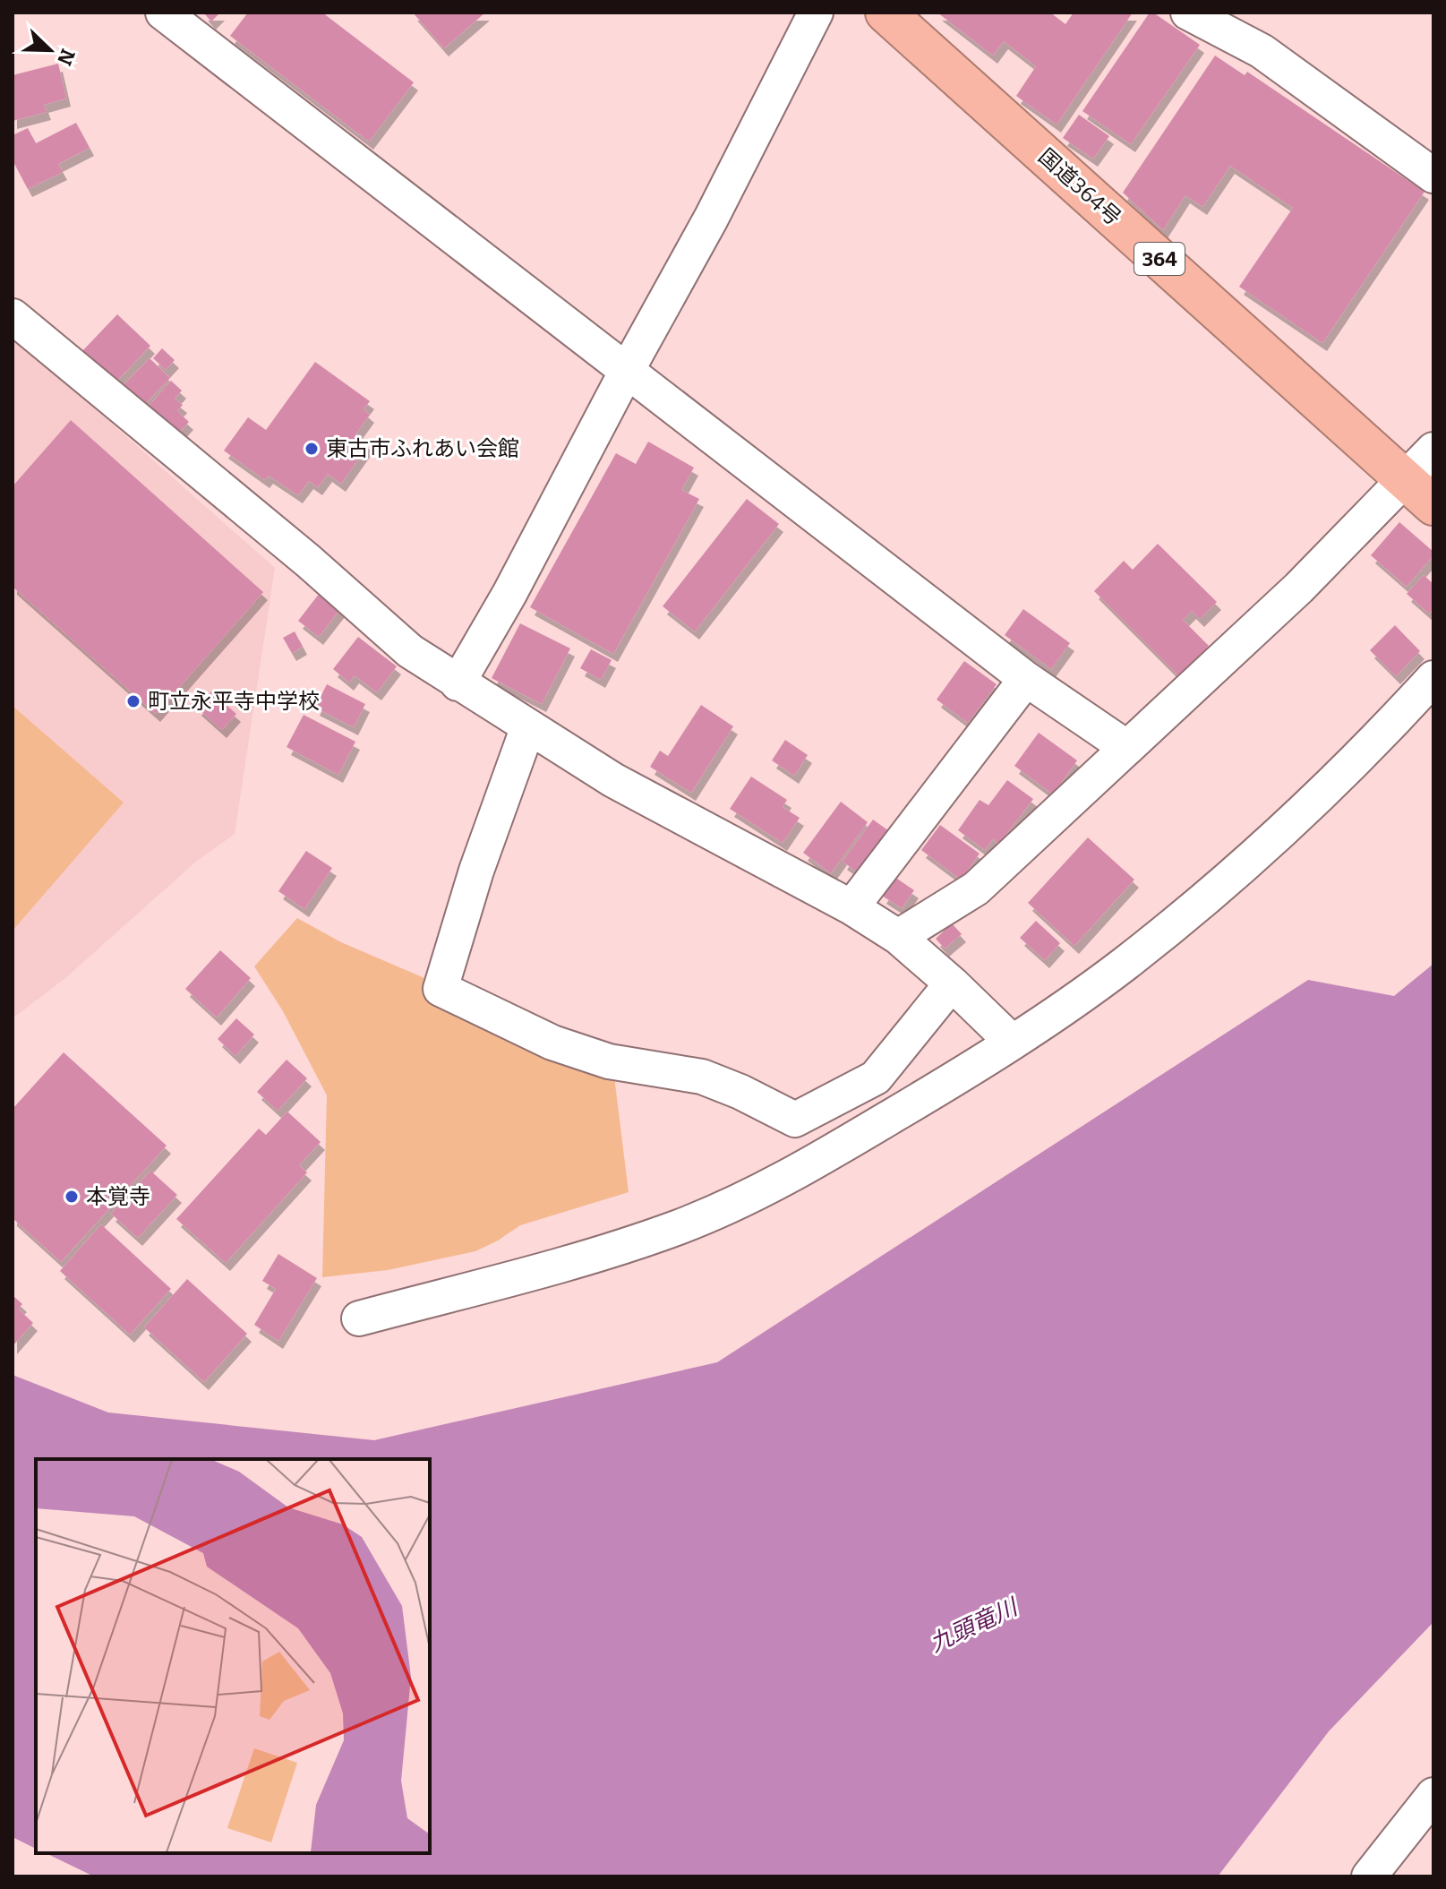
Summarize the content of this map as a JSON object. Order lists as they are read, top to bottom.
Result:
{
  "streets": {
    "highway": ["国道364号", "364"]
  },
  "water": ["九頭竜川"],
  "places": ["東古市ふれあい会館", "町立永平寺中学校", "本覚寺"],
  "north": "bottom right"
}
